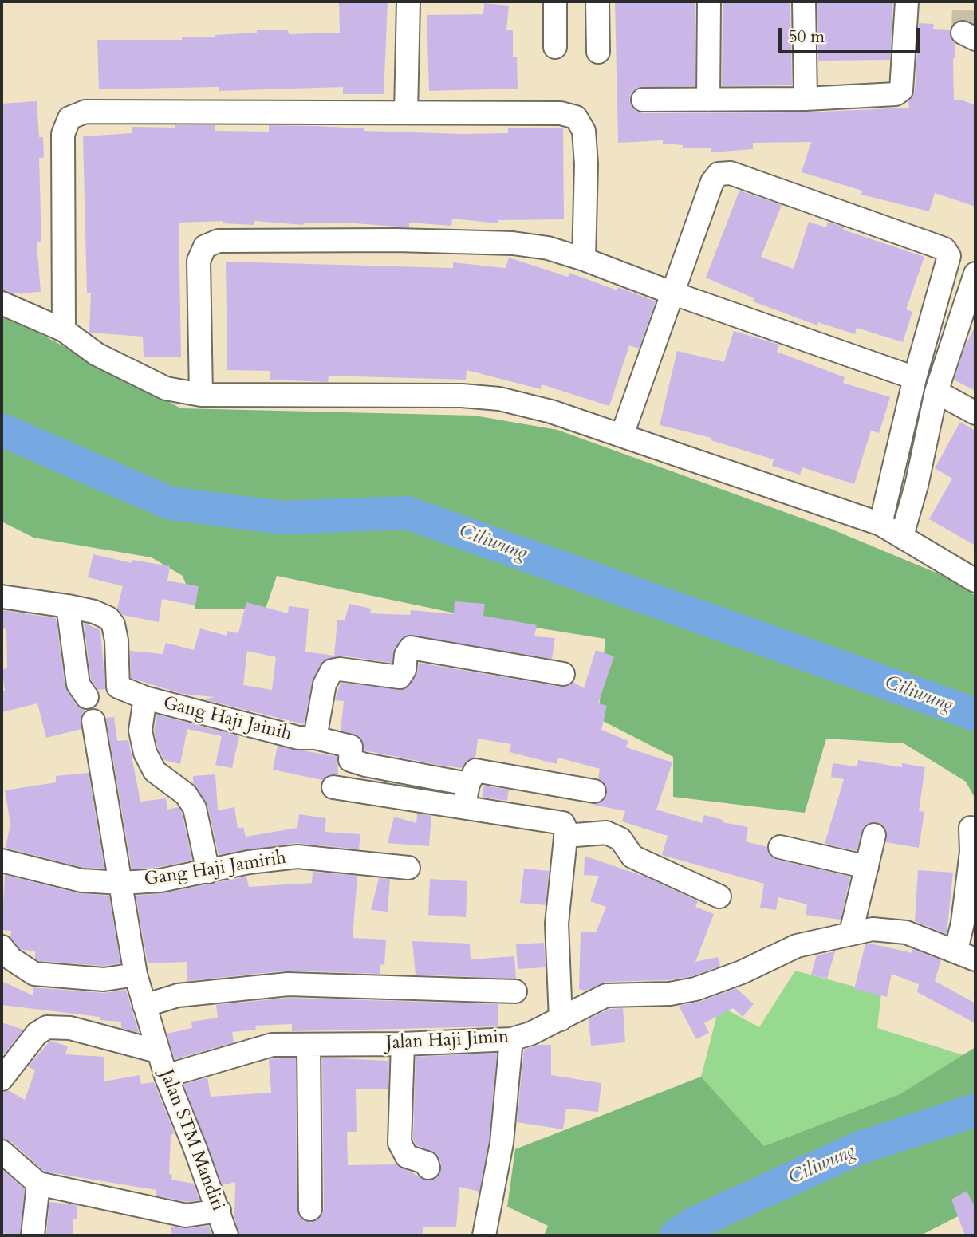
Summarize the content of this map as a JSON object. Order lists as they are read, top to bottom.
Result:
{
  "streets": {
    "street": [
      "Gang Haji Jainih",
      "Gang Haji Jamirih",
      "Jalan Haji Jimin",
      "Jalan STM Mandiri"
    ]
  },
  "crossings": [
    ["Gang Haji Jamirih", "Jalan STM Mandiri"],
    ["Jalan Haji Jimin", "Jalan STM Mandiri"]
  ],
  "water": ["Ciliwung"],
  "scale_bar": "50 m"
}
